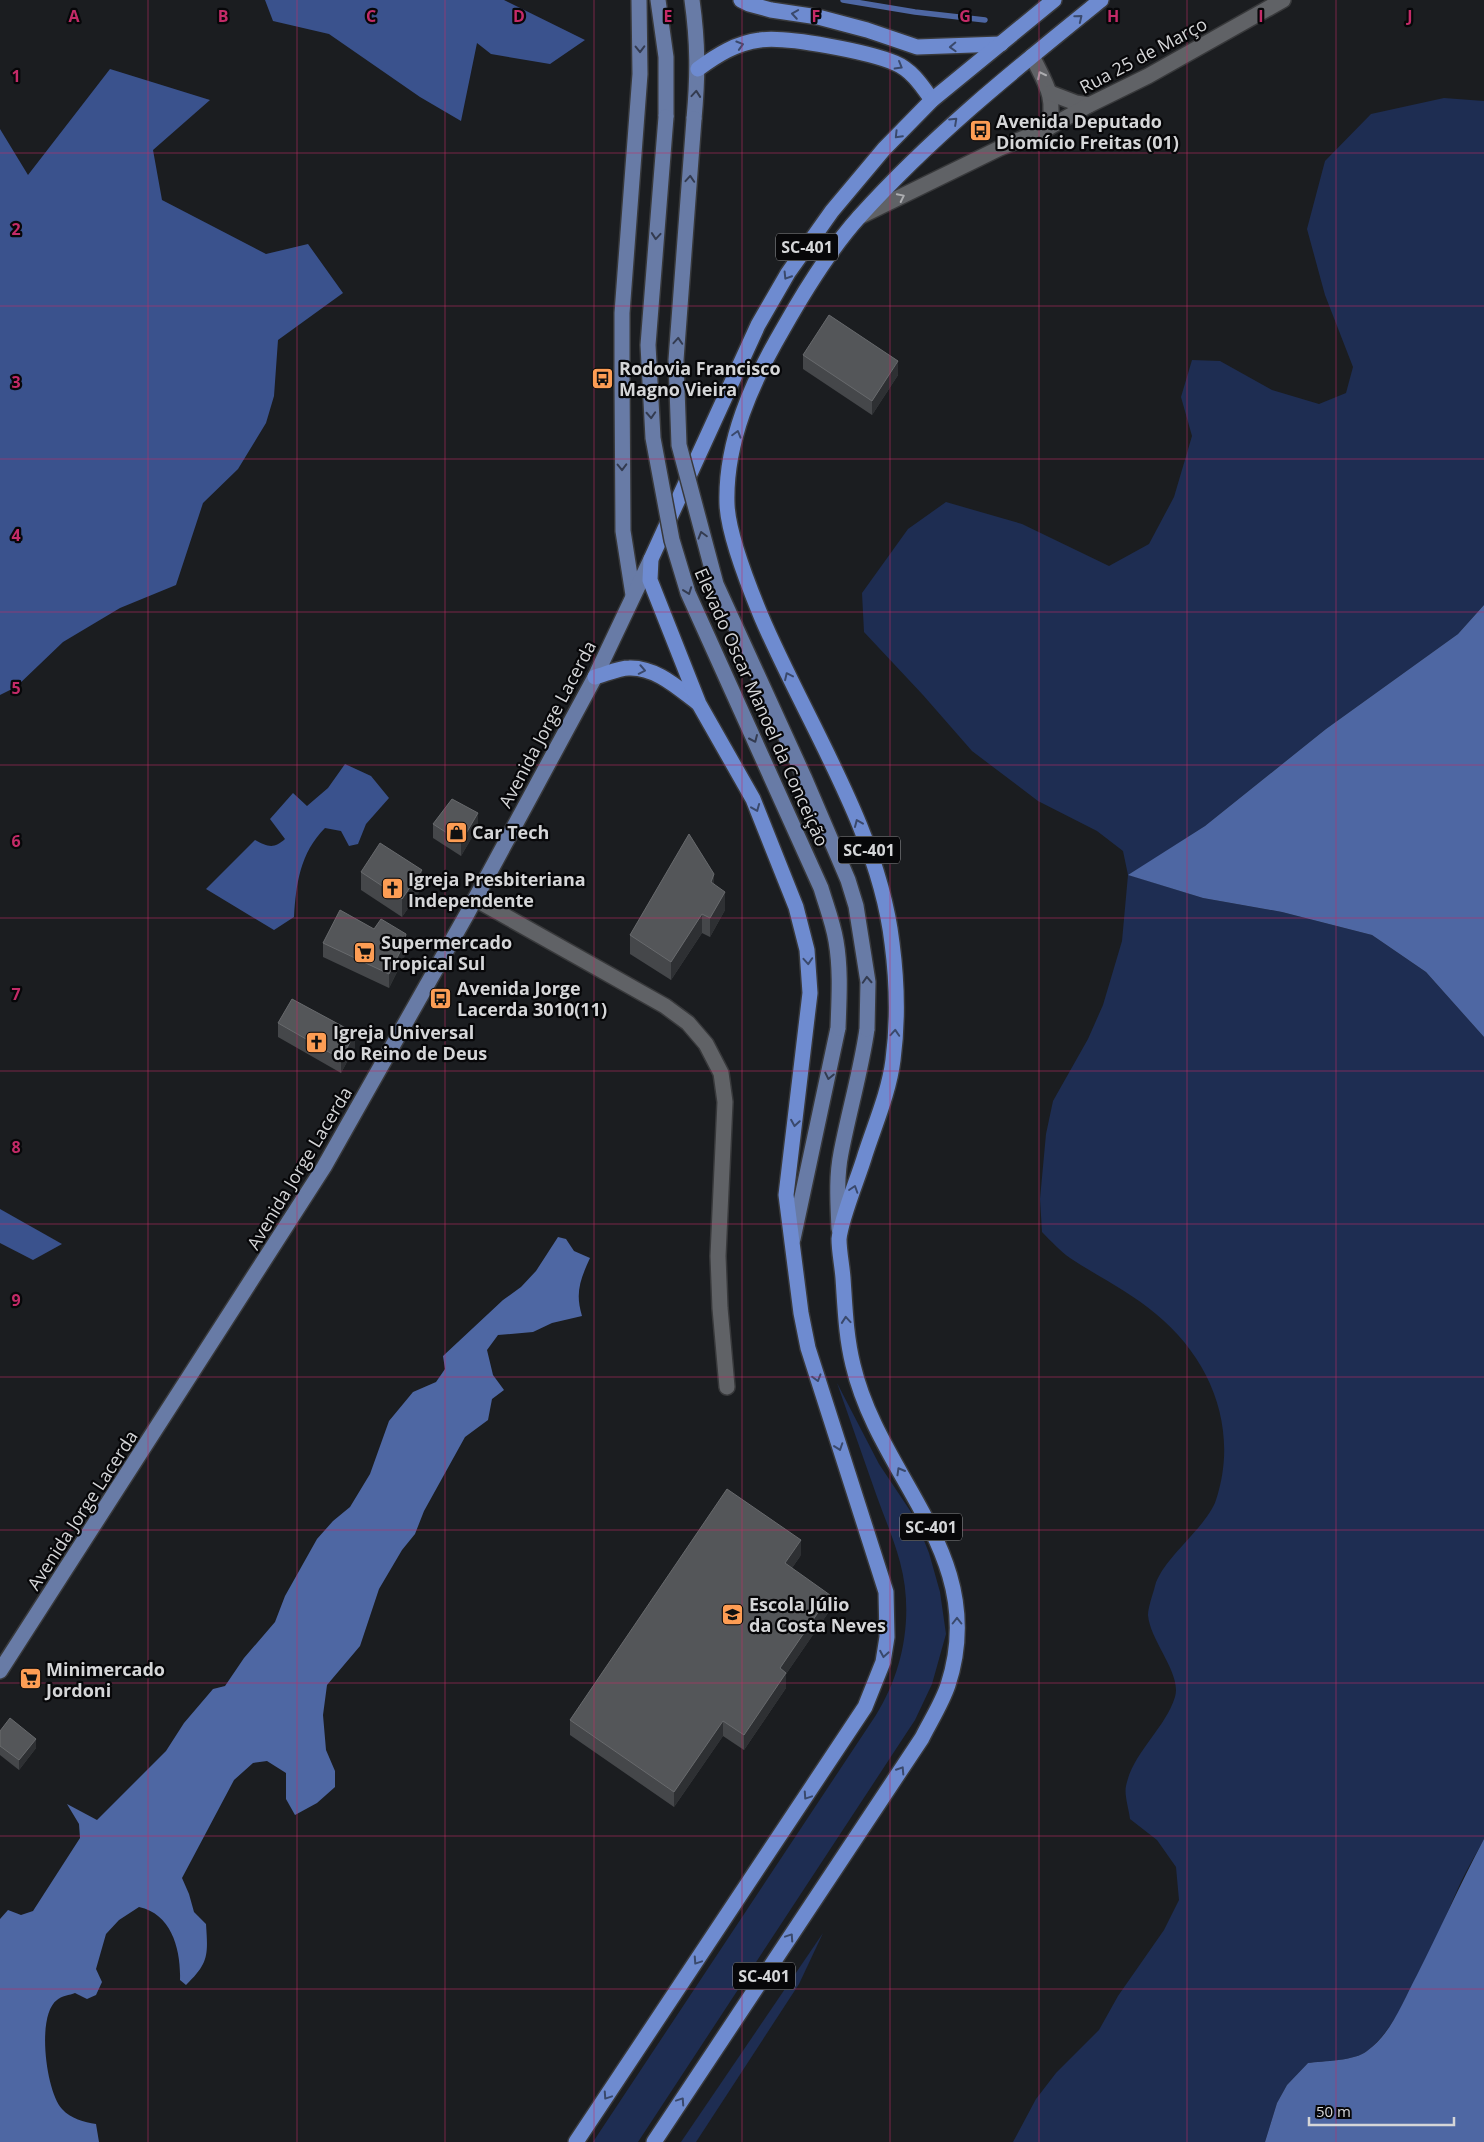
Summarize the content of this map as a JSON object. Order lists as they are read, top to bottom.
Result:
{
  "streets": {
    "highway": ["SC-401"],
    "main road": ["Elevado Oscar Manoel da Conceição", "Avenida Jorge Lacerda"],
    "street": ["Rua 25 de Março"]
  },
  "crossings": [
    ["Rua 25 de Março", "SC-401"],
    ["SC-401", "Elevado Oscar Manoel da Conceição"],
    ["SC-401", "Avenida Jorge Lacerda"]
  ],
  "one_way": ["Rua 25 de Março"],
  "places": {
    "bus stop": ["Avenida Deputado Diomício Freitas (01)", "Rodovia Francisco Magno Vieira", "Avenida Jorge Lacerda 3010(11)"],
    "shop": ["Car Tech"],
    "church": ["Igreja Presbiteriana Independente", "Igreja Universal do Reino de Deus"],
    "supermarket": ["Supermercado Tropical Sul", "Minimercado Jordoni"],
    "school or university": ["Escola Júlio da Costa Neves"]
  },
  "scale_bar": "50 m",
  "grid": {
    "columns": [
      "A",
      "B",
      "C",
      "D",
      "E",
      "F",
      "G",
      "H",
      "I",
      "J"
    ],
    "rows": [
      "1",
      "2",
      "3",
      "4",
      "5",
      "6",
      "7",
      "8",
      "9"
    ]
  }
}
